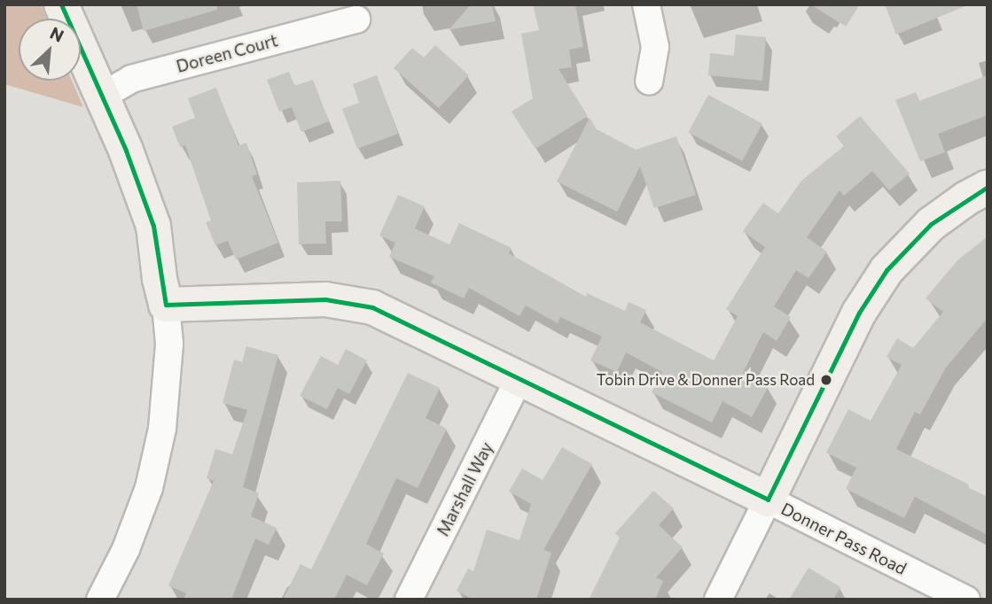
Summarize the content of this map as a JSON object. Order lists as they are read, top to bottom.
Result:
{
  "streets": {
    "street": ["Doreen Court", "Marshall Way", "Donner Pass Road"]
  },
  "crossings": [
    ["Marshall Way", "Donner Pass Road"]
  ],
  "places": ["Tobin Drive & Donner Pass Road"],
  "north": "top right"
}
